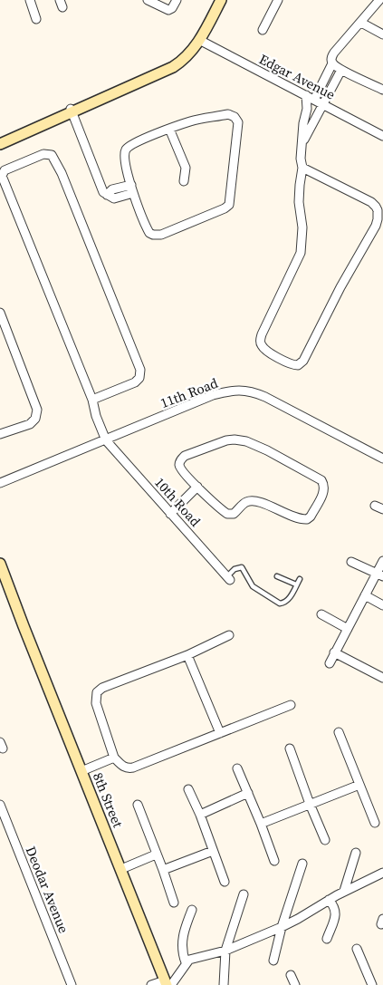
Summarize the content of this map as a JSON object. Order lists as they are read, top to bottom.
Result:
{
  "streets": {
    "street": [
      "Edgar Avenue",
      "11th Road",
      "10th Road",
      "8th Street",
      "Deodar Avenue"
    ]
  },
  "crossings": [
    ["11th Road", "10th Road"]
  ]
}
